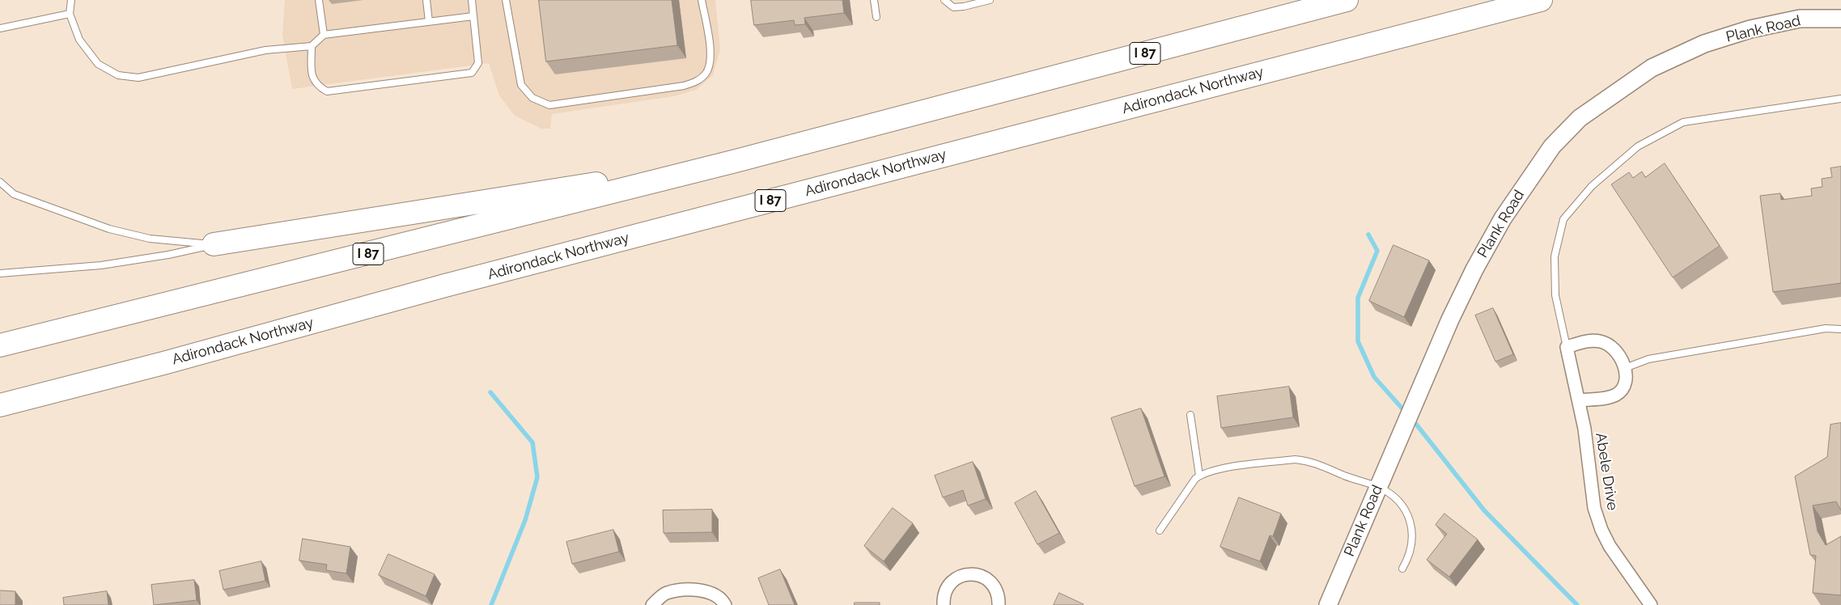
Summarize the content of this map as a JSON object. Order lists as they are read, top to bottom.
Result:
{
  "streets": {
    "highway": ["I 87", "Adirondack Northway"],
    "street": ["Plank Road", "Abele Drive"]
  }
}
